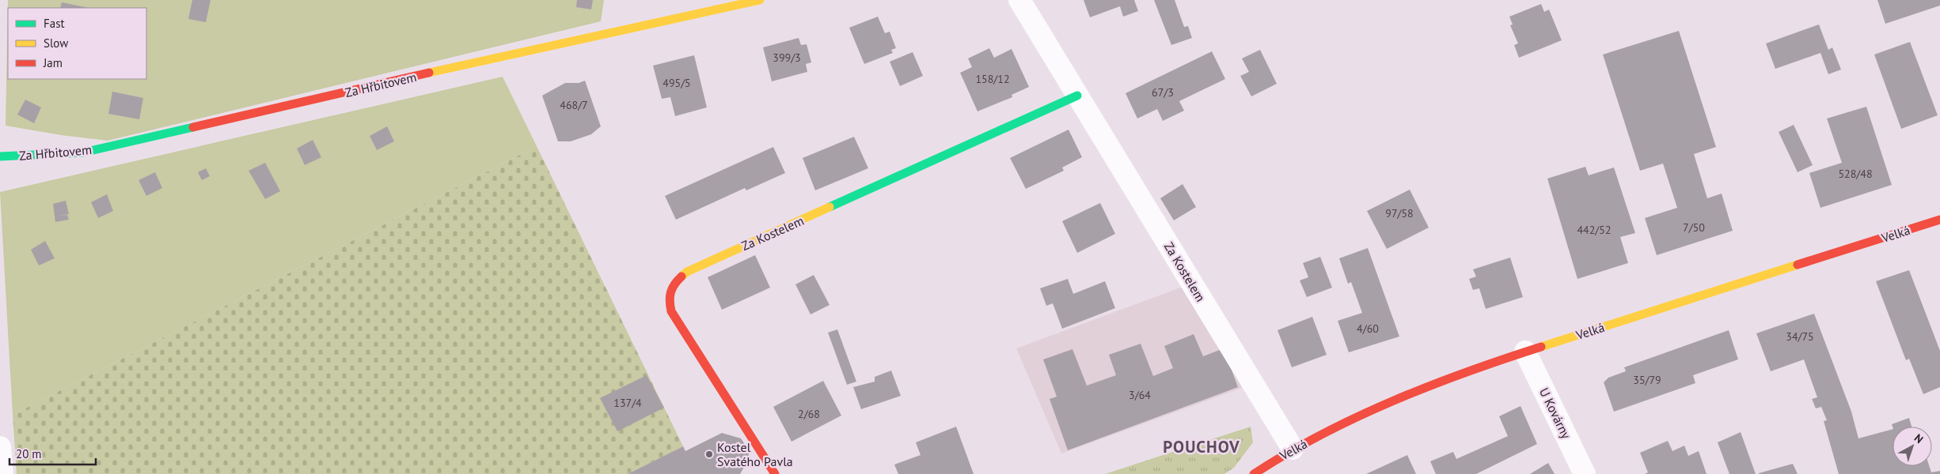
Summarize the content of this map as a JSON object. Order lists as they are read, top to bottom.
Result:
{
  "streets": {
    "street": [
      "Za Hřbitovem",
      "Za Kostelem",
      "Velká",
      "U Kovárny"
    ]
  },
  "crossings": [
    ["Za Kostelem", "Velká"],
    ["Velká", "U Kovárny"]
  ],
  "districts": ["POUCHOV"],
  "places": ["Kostel Svatého Pavla"],
  "house_numbers": [
    "399/3",
    "158/12",
    "495/5",
    "67/3",
    "468/7",
    "528/48",
    "97/58",
    "7/50",
    "442/52",
    "4/60",
    "34/75",
    "35/79",
    "3/64",
    "137/4",
    "2/68"
  ],
  "legend": ["Fast", "Slow", "Jam"],
  "scale_bar": "20 m",
  "north": "top right"
}
